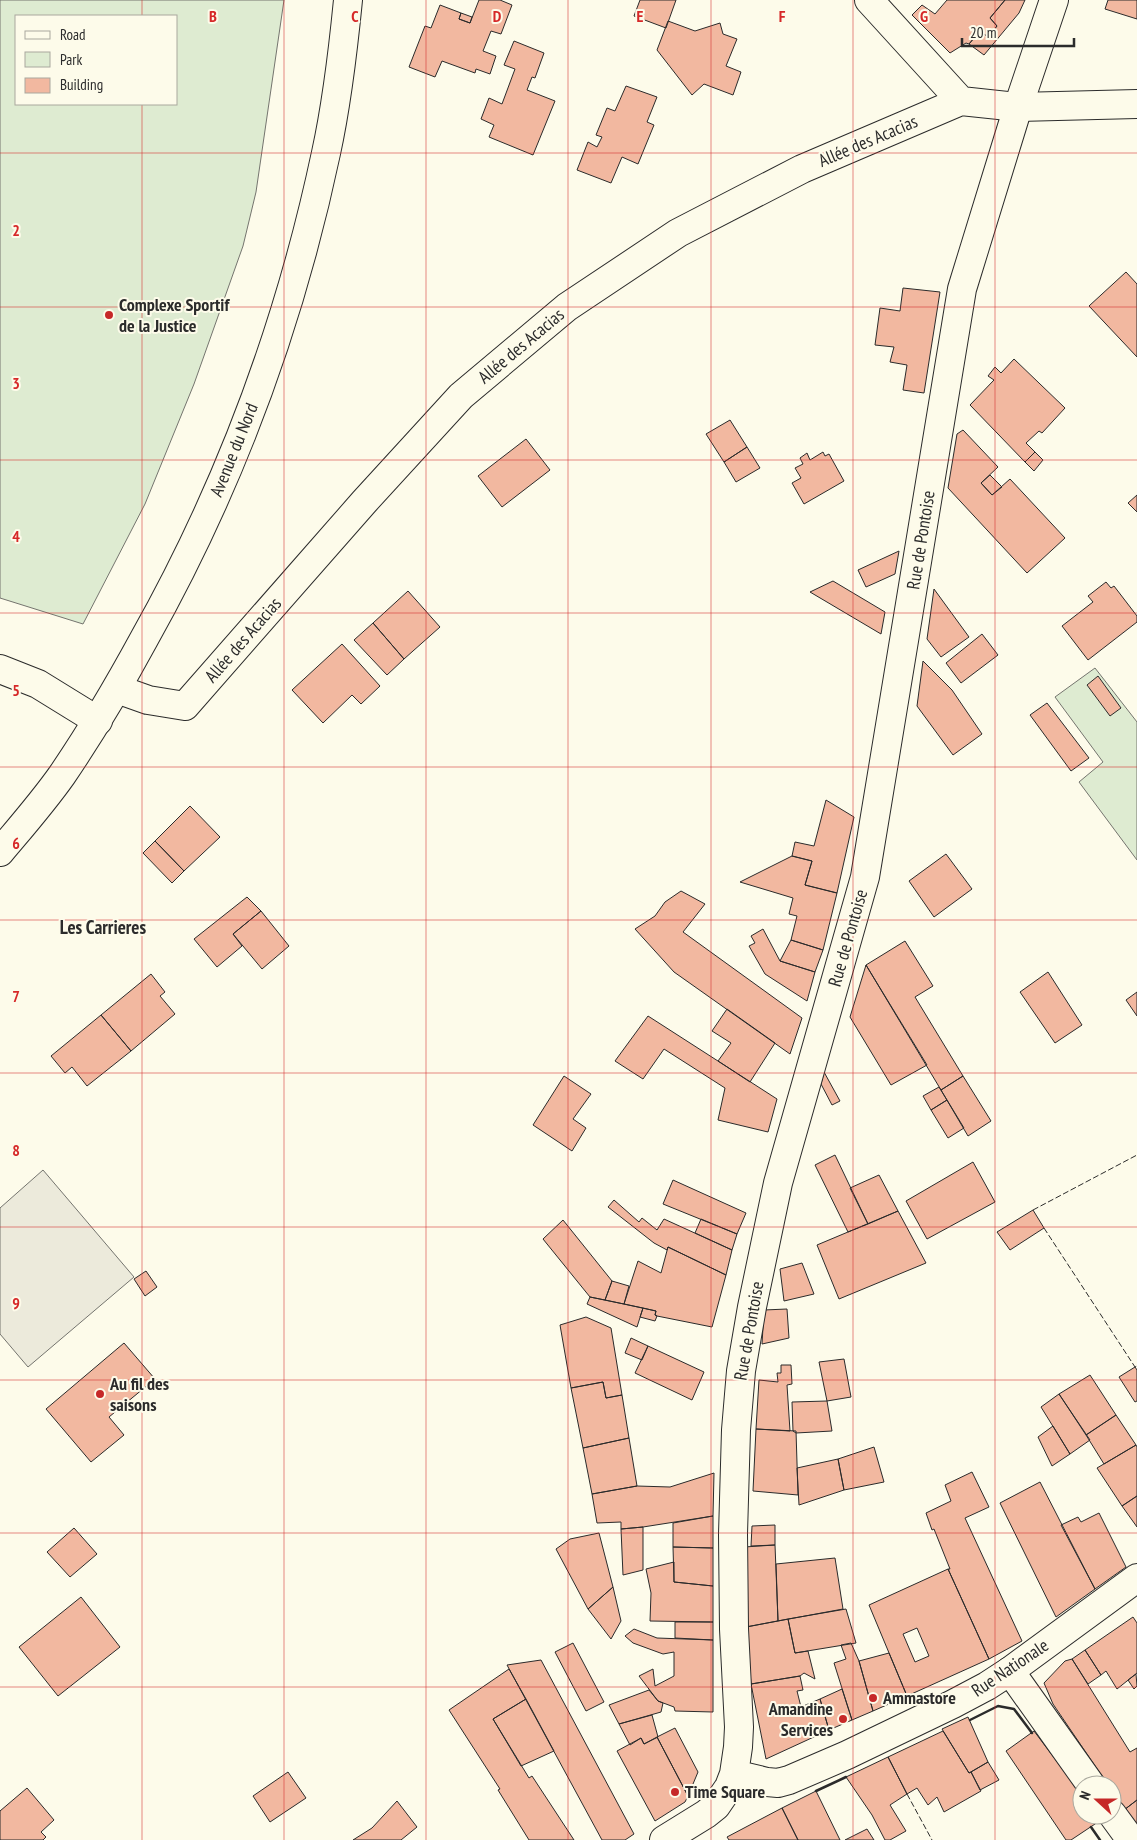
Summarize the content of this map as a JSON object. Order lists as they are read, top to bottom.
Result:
{
  "streets": {
    "street": [
      "Allée des Acacias",
      "Avenue du Nord",
      "Rue de Pontoise",
      "Rue Nationale"
    ]
  },
  "crossings": [
    ["Allée des Acacias", "Avenue du Nord"],
    ["Allée des Acacias", "Rue de Pontoise"],
    ["Rue de Pontoise", "Rue Nationale"]
  ],
  "districts": ["Les Carrieres"],
  "places": [
    "Complexe Sportif de la Justice",
    "Au fil des saisons",
    "Ammastore",
    "Amandine Services",
    "Time Square"
  ],
  "legend": ["Road", "Park", "Building"],
  "scale_bar": "20 m",
  "north": "left",
  "grid": {
    "columns": [
      "B",
      "C",
      "D",
      "E",
      "F",
      "G"
    ],
    "rows": [
      "2",
      "3",
      "4",
      "5",
      "6",
      "7",
      "8",
      "9"
    ]
  }
}
